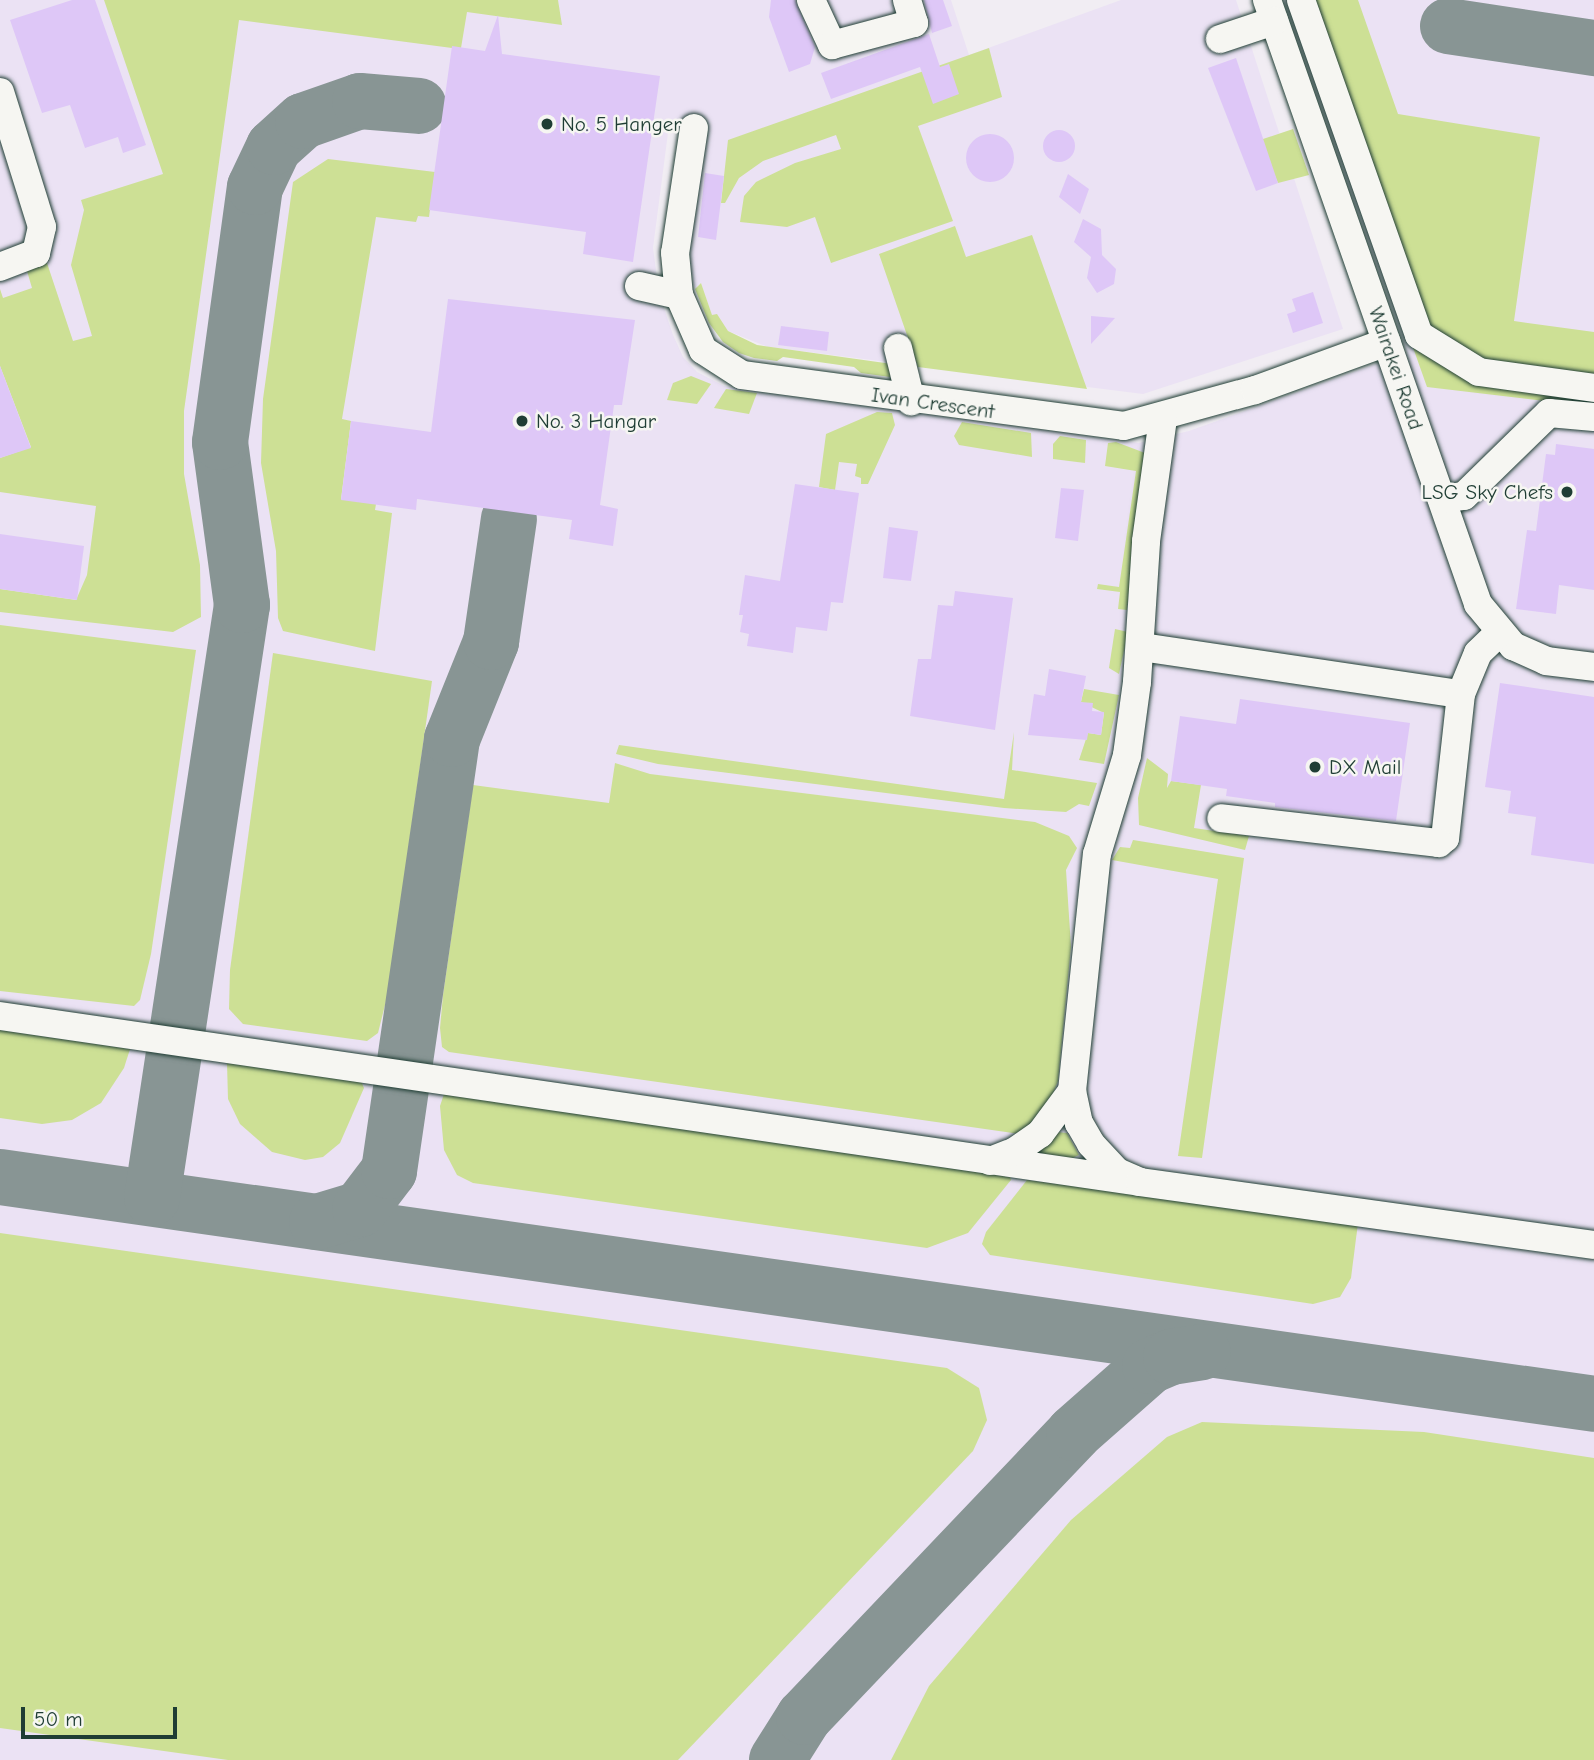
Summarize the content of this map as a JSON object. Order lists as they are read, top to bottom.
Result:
{
  "streets": {
    "street": ["Wairakei Road", "Ivan Crescent"]
  },
  "crossings": [
    ["Wairakei Road", "Ivan Crescent"]
  ],
  "places": [
    "No. 5 Hanger",
    "No. 3 Hangar",
    "LSG Sky Chefs",
    "DX Mail"
  ],
  "scale_bar": "50 m"
}
